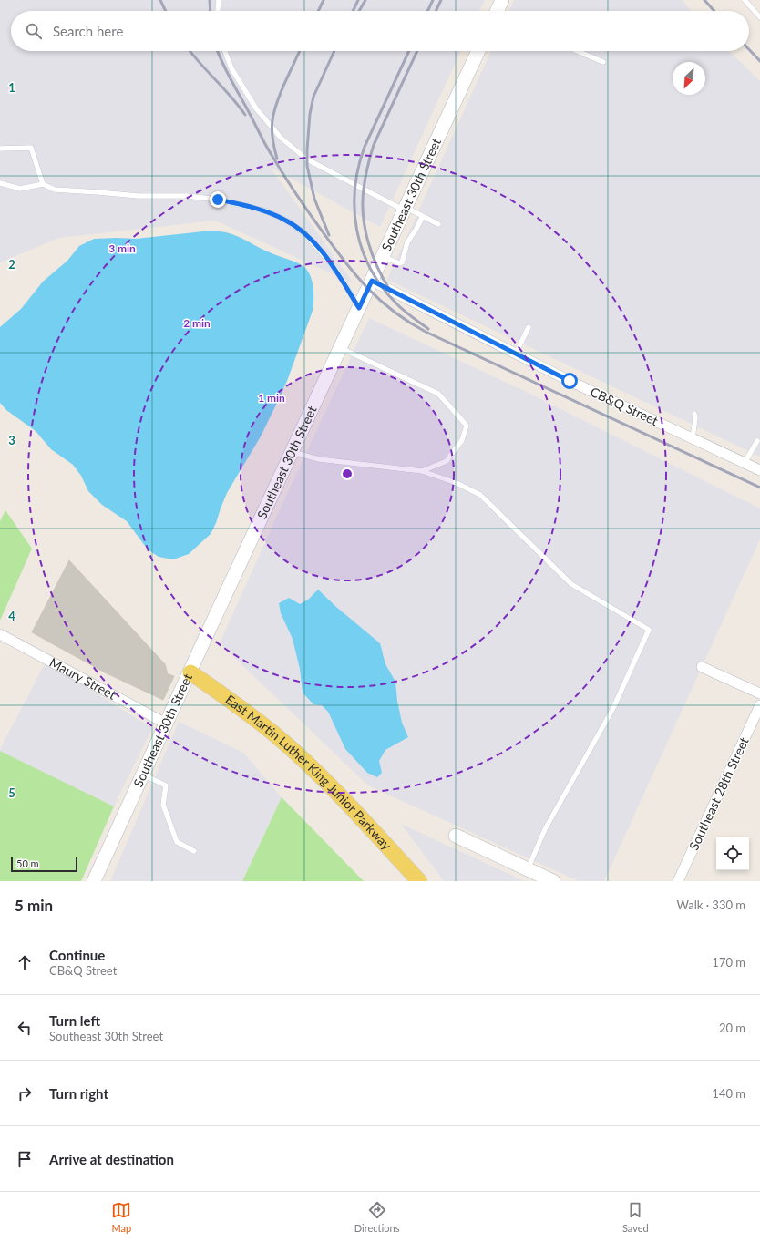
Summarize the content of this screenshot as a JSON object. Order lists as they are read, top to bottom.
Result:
{
  "streets": {
    "main road": ["Southeast 30th Street", "East Martin Luther King Junior Parkway"],
    "street": ["CB&Q Street", "Maury Street", "Southeast 28th Street"]
  },
  "crossings": [
    ["Southeast 30th Street", "CB&Q Street"],
    ["Southeast 30th Street", "Maury Street"],
    ["Southeast 30th Street", "East Martin Luther King Junior Parkway"]
  ],
  "scale_bar": "50 m",
  "north": "bottom left",
  "page": {
    "search": "Search here",
    "scale": "50 m",
    "heading": ["5 min", "Walk · 330 m"],
    "list": [
      ["Continue", "CB&Q Street", "170 m"],
      ["Turn left", "Southeast 30th Street", "20 m"],
      ["Turn right", "140 m"],
      "Arrive at destination"
    ],
    "nav": ["Map", "Directions", "Saved"]
  },
  "grid": {
    "rows": [
      "1",
      "2",
      "3",
      "4",
      "5"
    ]
  },
  "rings": ["3 min", "2 min", "1 min"]
}
